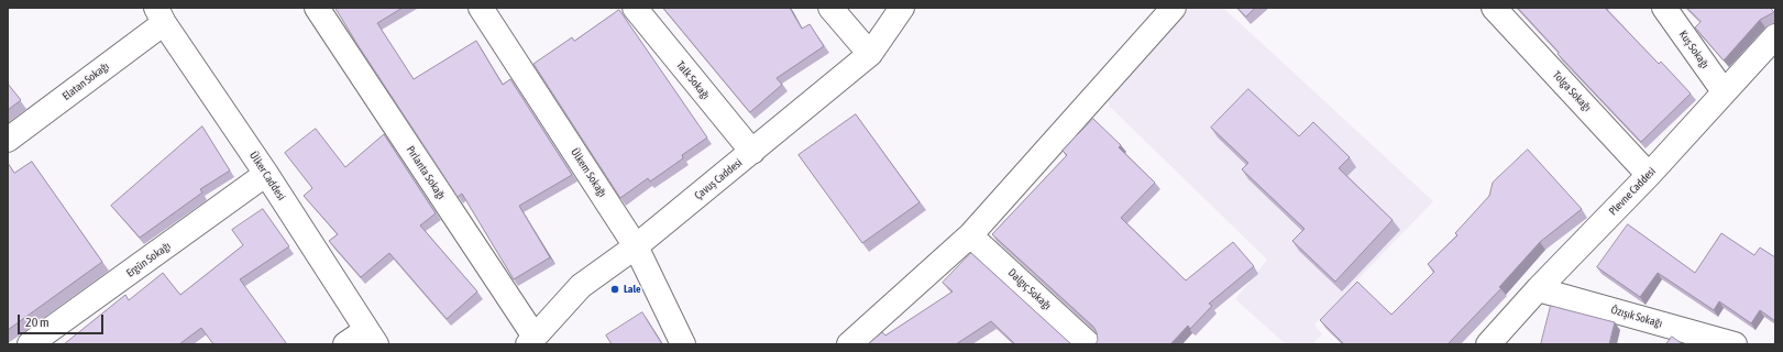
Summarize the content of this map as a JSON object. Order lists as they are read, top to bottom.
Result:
{
  "streets": {
    "street": [
      "Kuş Sokağı",
      "Talk Sokağı",
      "Elatan Sokağı",
      "Tolga Sokağı",
      "Pırlanta Sokağı",
      "Ülkem Sokağı",
      "Ülker Caddesi",
      "Çavuş Caddesi",
      "Plevne Caddesi",
      "Ergün Sokağı",
      "Dalgıç Sokağı",
      "Özışık Sokağı"
    ]
  },
  "crossings": [
    ["Kuş Sokağı", "Plevne Caddesi"],
    ["Talk Sokağı", "Çavuş Caddesi"],
    ["Elatan Sokağı", "Ülker Caddesi"],
    ["Tolga Sokağı", "Plevne Caddesi"],
    ["Pırlanta Sokağı", "Çavuş Caddesi"],
    ["Ülkem Sokağı", "Çavuş Caddesi"],
    ["Ülker Caddesi", "Ergün Sokağı"],
    ["Plevne Caddesi", "Özışık Sokağı"]
  ],
  "places": ["Lale"],
  "scale_bar": "20 m"
}
